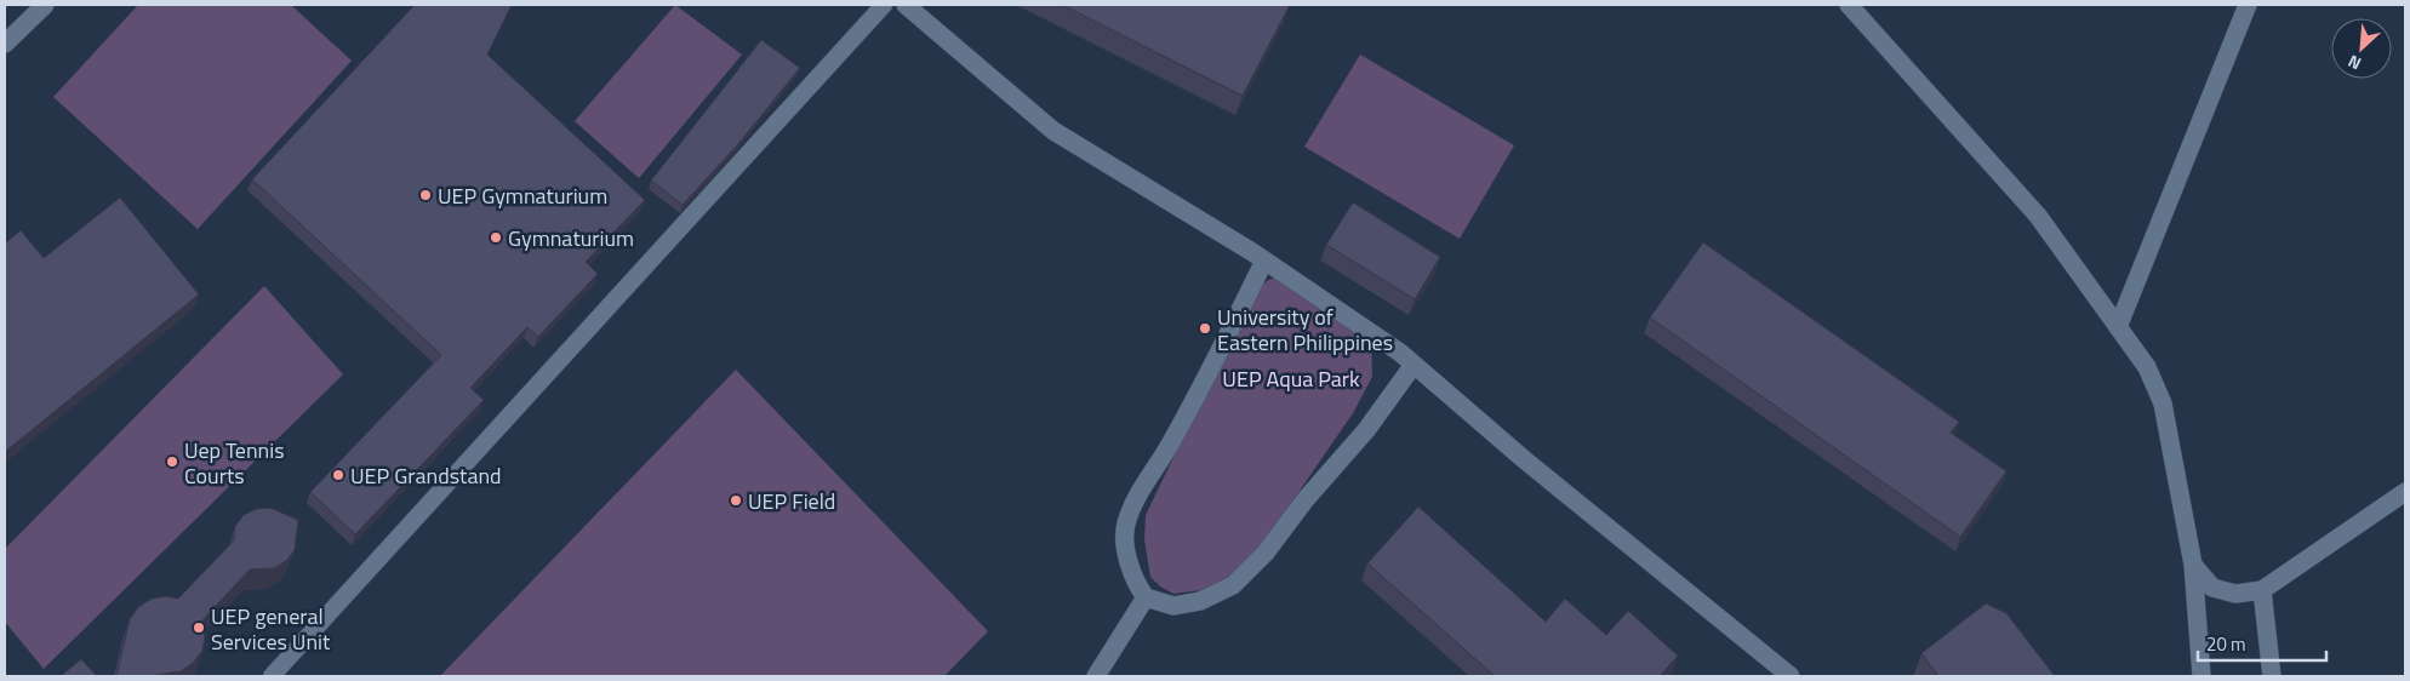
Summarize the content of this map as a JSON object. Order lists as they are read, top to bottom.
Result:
{
  "parks": ["UEP Aqua Park"],
  "places": [
    "UEP Gymnaturium",
    "Gymnaturium",
    "University of Eastern Philippines",
    "Uep Tennis Courts",
    "UEP Grandstand",
    "UEP Field",
    "UEP general Services Unit"
  ],
  "scale_bar": "20 m",
  "north": "bottom left"
}
